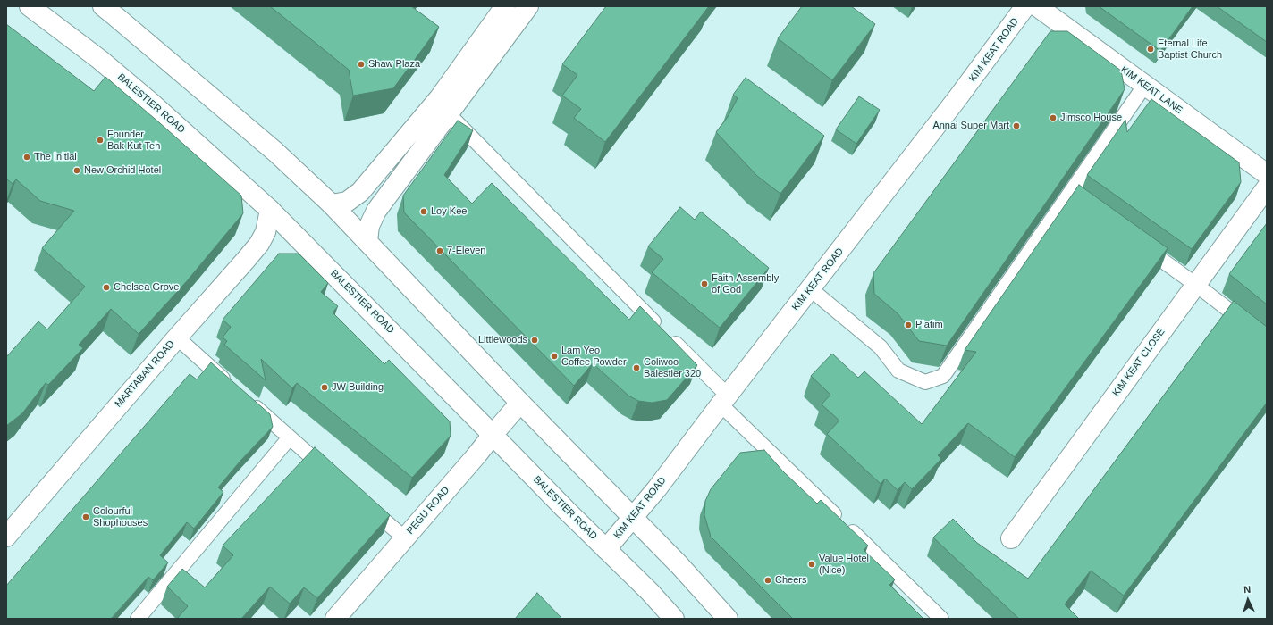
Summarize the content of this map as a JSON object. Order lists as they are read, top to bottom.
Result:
{
  "streets": {
    "street": [
      "KIM KEAT ROAD",
      "KIM KEAT LANE",
      "BALESTIER ROAD",
      "KIM KEAT CLOSE",
      "MARTABAN ROAD",
      "PEGU ROAD"
    ]
  },
  "crossings": [
    ["KIM KEAT ROAD", "BALESTIER ROAD"],
    ["BALESTIER ROAD", "MARTABAN ROAD"],
    ["BALESTIER ROAD", "PEGU ROAD"]
  ],
  "places": [
    "Eternal Life Baptist Church",
    "Shaw Plaza",
    "Jimsco House",
    "Annai Super Mart",
    "Founder Bak Kut Teh",
    "The Initial",
    "New Orchid Hotel",
    "Loy Kee",
    "7-Eleven",
    "Faith Assembly of God",
    "Chelsea Grove",
    "Platim",
    "Littlewoods",
    "Lam Yeo Coffee Powder",
    "Coliwoo Balestier 320",
    "JW Building",
    "Colourful Shophouses",
    "Value Hotel (Nice)",
    "Cheers"
  ],
  "north": "top"
}
